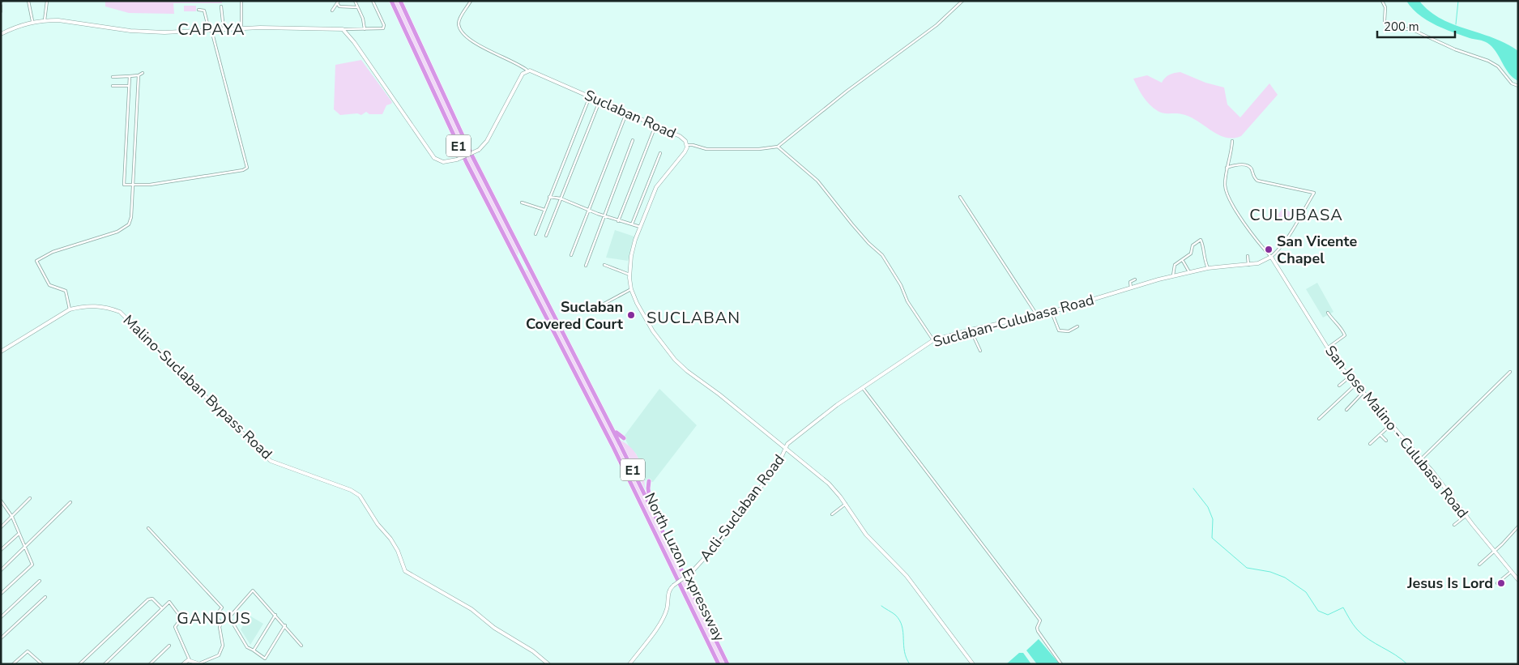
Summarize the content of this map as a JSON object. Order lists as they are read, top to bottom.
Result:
{
  "streets": {
    "highway": ["E1", "North Luzon Expressway"],
    "street": [
      "Suclaban Road",
      "Suclaban-Culubasa Road",
      "Malino-Suclaban Bypass Road",
      "San Jose Malino - Culubasa Road",
      "Acli-Suclaban Road"
    ]
  },
  "crossings": [
    ["Suclaban Road", "Suclaban-Culubasa Road"],
    ["Suclaban Road", "Acli-Suclaban Road"],
    ["Suclaban-Culubasa Road", "San Jose Malino - Culubasa Road"],
    ["Suclaban-Culubasa Road", "Acli-Suclaban Road"]
  ],
  "districts": [
    "CAPAYA",
    "CULUBASA",
    "SUCLABAN",
    "GANDUS"
  ],
  "places": ["San Vicente Chapel", "Suclaban Covered Court", "Jesus Is Lord"],
  "scale_bar": "200 m"
}
